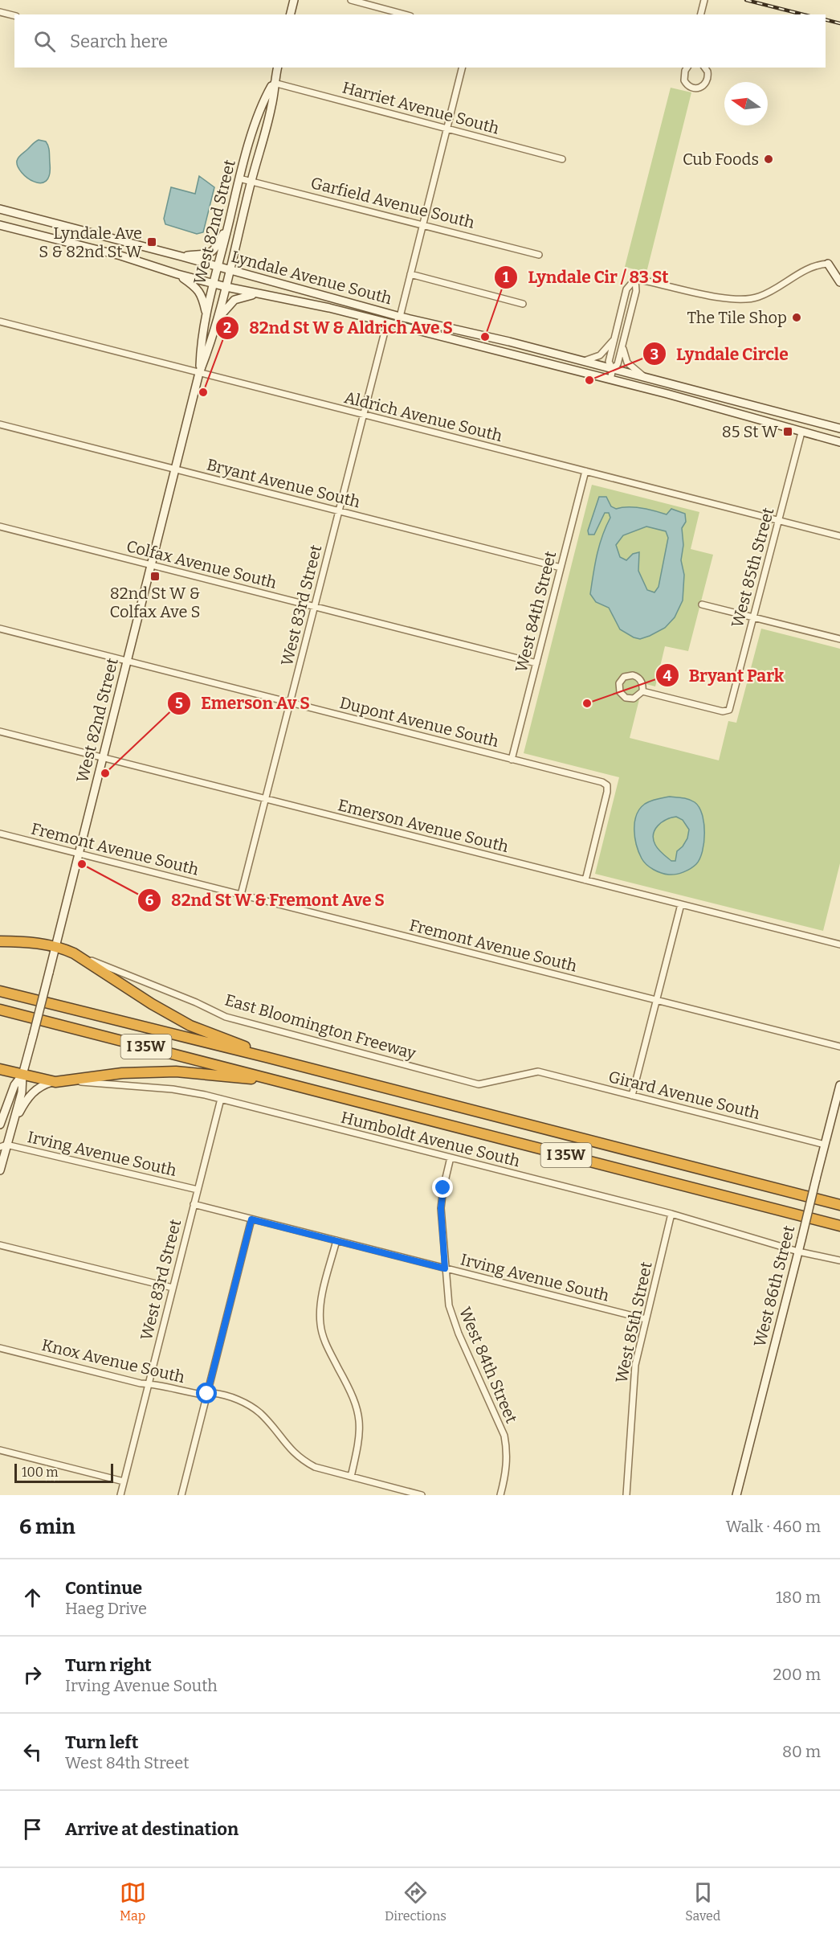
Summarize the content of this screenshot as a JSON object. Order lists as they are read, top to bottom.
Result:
{
  "streets": {
    "highway": ["I 35W"],
    "street": [
      "Harriet Avenue South",
      "Garfield Avenue South",
      "West 82nd Street",
      "Lyndale Avenue South",
      "Aldrich Avenue South",
      "Bryant Avenue South",
      "Colfax Avenue South",
      "West 85th Street",
      "West 83rd Street",
      "West 84th Street",
      "Dupont Avenue South",
      "Emerson Avenue South",
      "Fremont Avenue South",
      "East Bloomington Freeway",
      "Girard Avenue South",
      "Humboldt Avenue South",
      "Irving Avenue South",
      "West 86th Street",
      "Knox Avenue South"
    ]
  },
  "crossings": [
    ["Harriet Avenue South", "West 82nd Street"],
    ["Garfield Avenue South", "West 82nd Street"],
    ["West 82nd Street", "Lyndale Avenue South"],
    ["West 82nd Street", "Aldrich Avenue South"],
    ["West 82nd Street", "Bryant Avenue South"],
    ["West 82nd Street", "Colfax Avenue South"],
    ["West 82nd Street", "Dupont Avenue South"],
    ["West 82nd Street", "Emerson Avenue South"],
    ["West 82nd Street", "Fremont Avenue South"],
    ["West 82nd Street", "Irving Avenue South"],
    ["Lyndale Avenue South", "West 85th Street"],
    ["Lyndale Avenue South", "West 83rd Street"],
    ["Aldrich Avenue South", "West 85th Street"],
    ["Aldrich Avenue South", "West 83rd Street"],
    ["Aldrich Avenue South", "West 84th Street"],
    ["Bryant Avenue South", "West 83rd Street"],
    ["Bryant Avenue South", "West 84th Street"],
    ["Colfax Avenue South", "West 83rd Street"],
    ["Colfax Avenue South", "West 84th Street"],
    ["West 85th Street", "Humboldt Avenue South"],
    ["West 85th Street", "Irving Avenue South"],
    ["West 83rd Street", "Dupont Avenue South"],
    ["West 83rd Street", "Emerson Avenue South"],
    ["West 83rd Street", "Fremont Avenue South"],
    ["West 83rd Street", "Humboldt Avenue South"],
    ["West 83rd Street", "Irving Avenue South"],
    ["West 83rd Street", "Knox Avenue South"],
    ["West 84th Street", "Dupont Avenue South"],
    ["West 84th Street", "Humboldt Avenue South"],
    ["West 84th Street", "Irving Avenue South"],
    ["Dupont Avenue South", "Emerson Avenue South"],
    ["East Bloomington Freeway", "Girard Avenue South"],
    ["Girard Avenue South", "West 86th Street"],
    ["Humboldt Avenue South", "West 86th Street"]
  ],
  "places": {
    "other": [
      "Cub Foods",
      "The Tile Shop",
      "Lyndale Cir / 83 St",
      "Lyndale Circle",
      "82nd St W & Aldrich Ave S",
      "Bryant Park",
      "Emerson Av S",
      "82nd St W & Fremont Ave S"
    ],
    "transit": ["Lyndale Ave S & 82nd St W", "85 St W", "82nd St W & Colfax Ave S"]
  },
  "scale_bar": "100 m",
  "north": "left",
  "page": {
    "search": "Search here",
    "scale": "100 m",
    "heading": ["6 min", "Walk · 460 m"],
    "list": [
      ["Continue", "Haeg Drive", "180 m"],
      ["Turn right", "Irving Avenue South", "200 m"],
      ["Turn left", "West 84th Street", "80 m"],
      "Arrive at destination"
    ],
    "nav": ["Map", "Directions", "Saved"]
  }
}
